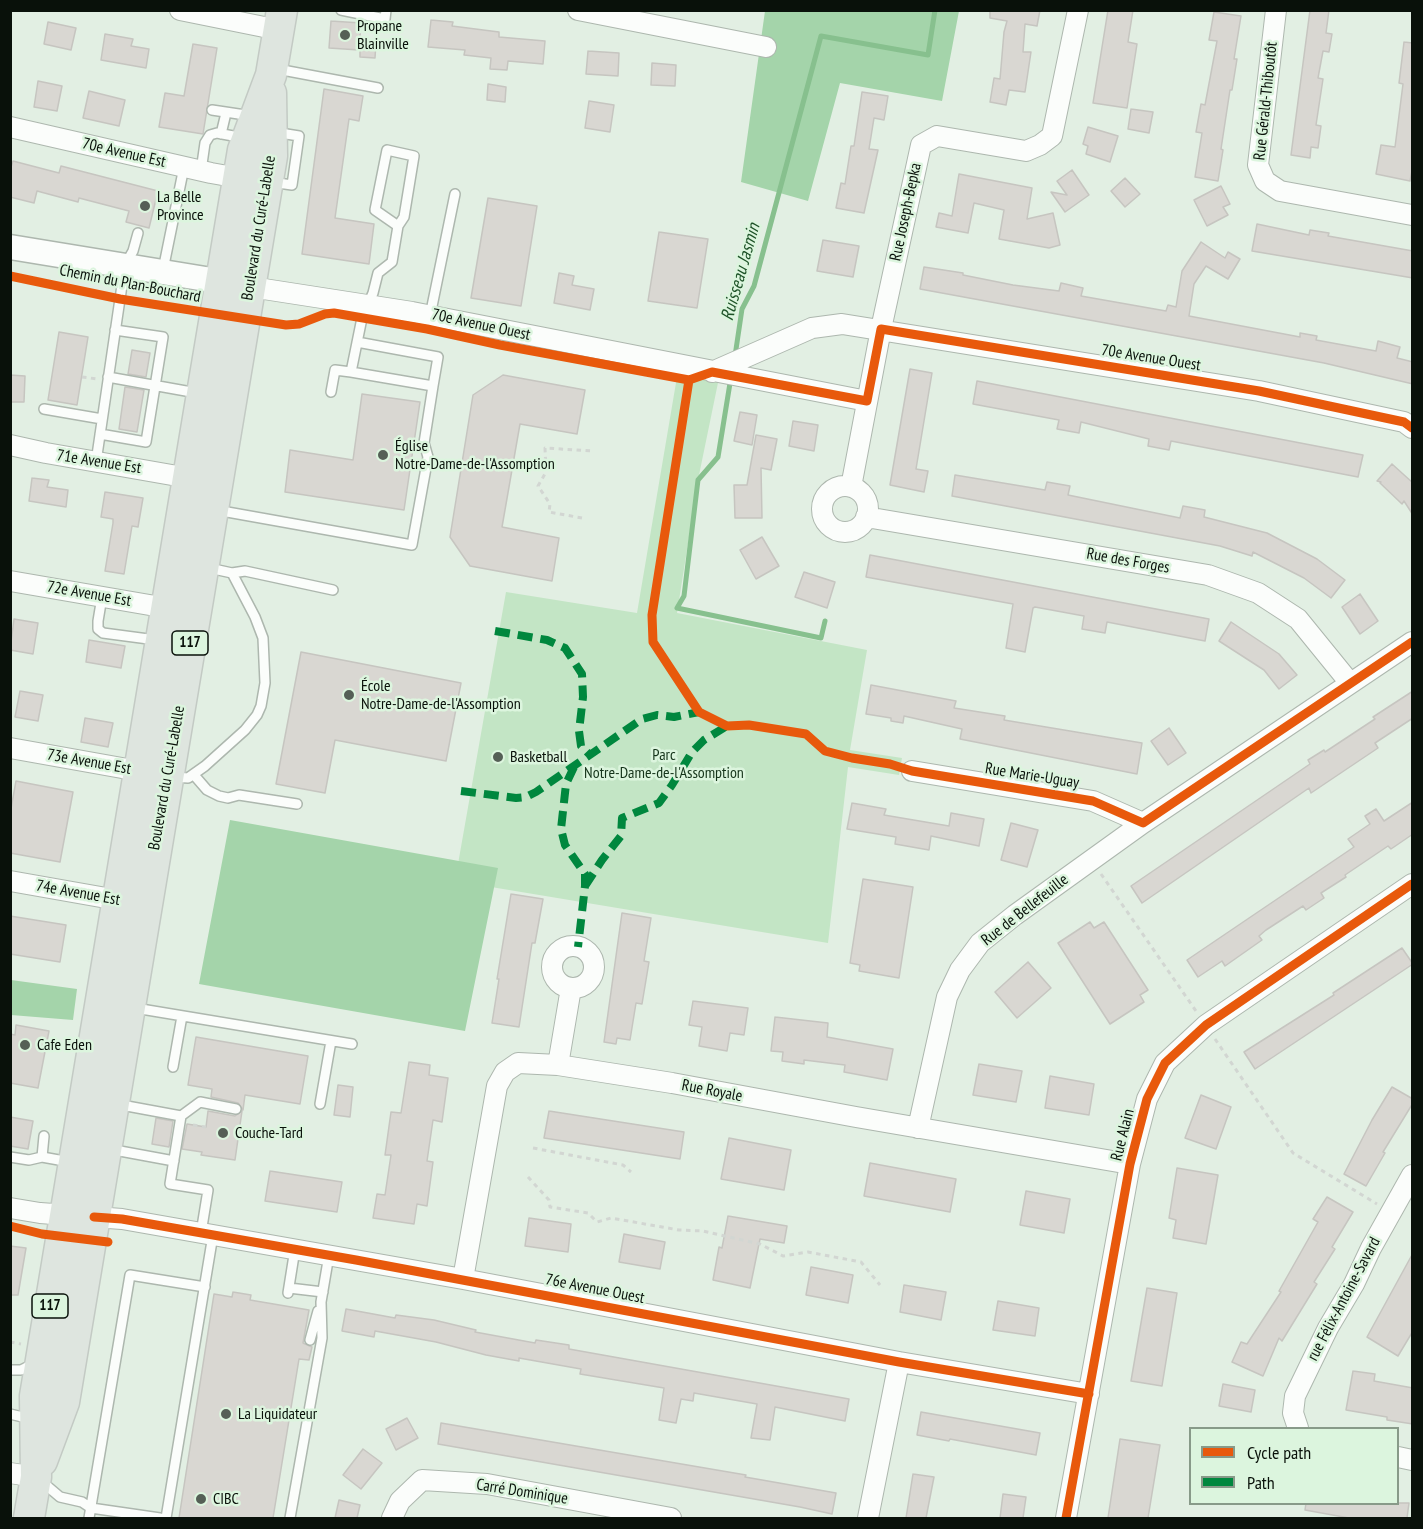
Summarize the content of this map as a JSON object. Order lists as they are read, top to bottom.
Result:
{
  "streets": {
    "main road": ["Boulevard du Curé-Labelle", "117"],
    "street": [
      "Rue Gérald-Thiboutôt",
      "70e Avenue Est",
      "Rue Joseph-Bepka",
      "Chemin du Plan-Bouchard",
      "70e Avenue Ouest",
      "71e Avenue Est",
      "Rue des Forges",
      "72e Avenue Est",
      "73e Avenue Est",
      "Rue Marie-Uguay",
      "74e Avenue Est",
      "Rue de Bellefeuille",
      "Rue Royale",
      "Rue Alain",
      "76e Avenue Ouest",
      "rue Félix-Antoine-Savard",
      "Carré Dominique"
    ]
  },
  "crossings": [
    ["70e Avenue Est", "Boulevard du Curé-Labelle"],
    ["Rue Joseph-Bepka", "70e Avenue Ouest"],
    ["Rue Joseph-Bepka", "Rue des Forges"],
    ["Boulevard du Curé-Labelle", "Chemin du Plan-Bouchard"],
    ["Boulevard du Curé-Labelle", "70e Avenue Ouest"],
    ["Boulevard du Curé-Labelle", "71e Avenue Est"],
    ["Boulevard du Curé-Labelle", "72e Avenue Est"],
    ["Boulevard du Curé-Labelle", "73e Avenue Est"],
    ["Boulevard du Curé-Labelle", "74e Avenue Est"],
    ["Boulevard du Curé-Labelle", "76e Avenue Ouest"],
    ["Chemin du Plan-Bouchard", "70e Avenue Ouest"],
    ["Rue des Forges", "Rue de Bellefeuille"],
    ["Rue Marie-Uguay", "Rue de Bellefeuille"],
    ["Rue de Bellefeuille", "Rue Royale"],
    ["Rue Royale", "Rue Alain"],
    ["Rue Royale", "76e Avenue Ouest"],
    ["Rue Alain", "76e Avenue Ouest"]
  ],
  "water": ["Ruisseau Jasmin"],
  "parks": ["Parc Notre-Dame-de-l'Assomption"],
  "places": [
    "Propane Blainville",
    "La Belle Province",
    "Église Notre-Dame-de-l'Assomption",
    "École Notre-Dame-de-l'Assomption",
    "Basketball",
    "Cafe Eden",
    "Couche-Tard",
    "La Liquidateur",
    "CIBC"
  ],
  "legend": ["Cycle path", "Path"]
}
